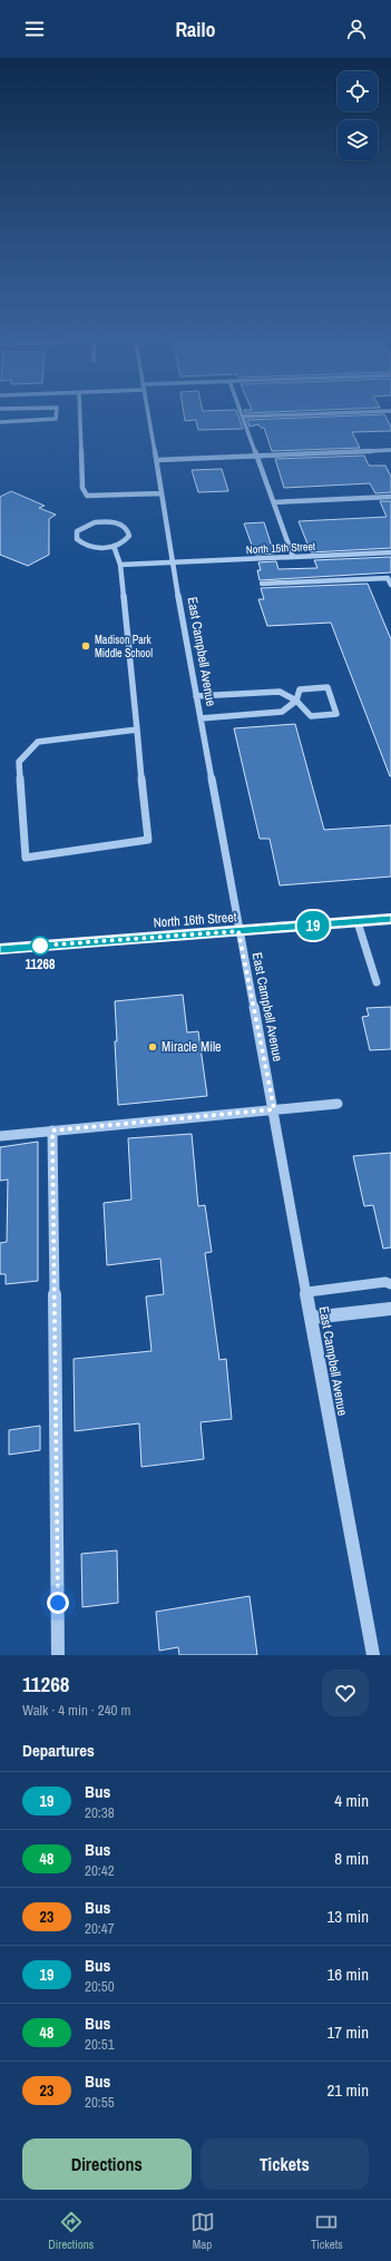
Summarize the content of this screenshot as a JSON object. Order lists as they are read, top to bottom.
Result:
{
  "streets": {
    "main road": ["North 16th Street"],
    "street": ["North 15th Street", "East Campbell Avenue"]
  },
  "crossings": [
    ["North 15th Street", "East Campbell Avenue"],
    ["East Campbell Avenue", "North 16th Street"]
  ],
  "places": ["Madison Park Middle School", "11268", "Miracle Mile"],
  "lines": ["bus line 19"],
  "page": {
    "header": "Railo",
    "on_map": "19",
    "heading": [
      ["11268", "Walk · 4 min · 240 m"],
      "Departures"
    ],
    "list": [
      {
        "mark": "19",
        "name": "Bus",
        "note": "20:38",
        "value": "4 min"
      },
      {
        "mark": "48",
        "name": "Bus",
        "note": "20:42",
        "value": "8 min"
      },
      {
        "mark": "23",
        "name": "Bus",
        "note": "20:47",
        "value": "13 min"
      },
      {
        "mark": "19",
        "name": "Bus",
        "note": "20:50",
        "value": "16 min"
      },
      {
        "mark": "48",
        "name": "Bus",
        "note": "20:51",
        "value": "17 min"
      },
      {
        "mark": "23",
        "name": "Bus",
        "note": "20:55",
        "value": "21 min"
      }
    ],
    "buttons": ["Directions", "Tickets"],
    "tabs": ["Directions", "Map", "Tickets"]
  }
}
